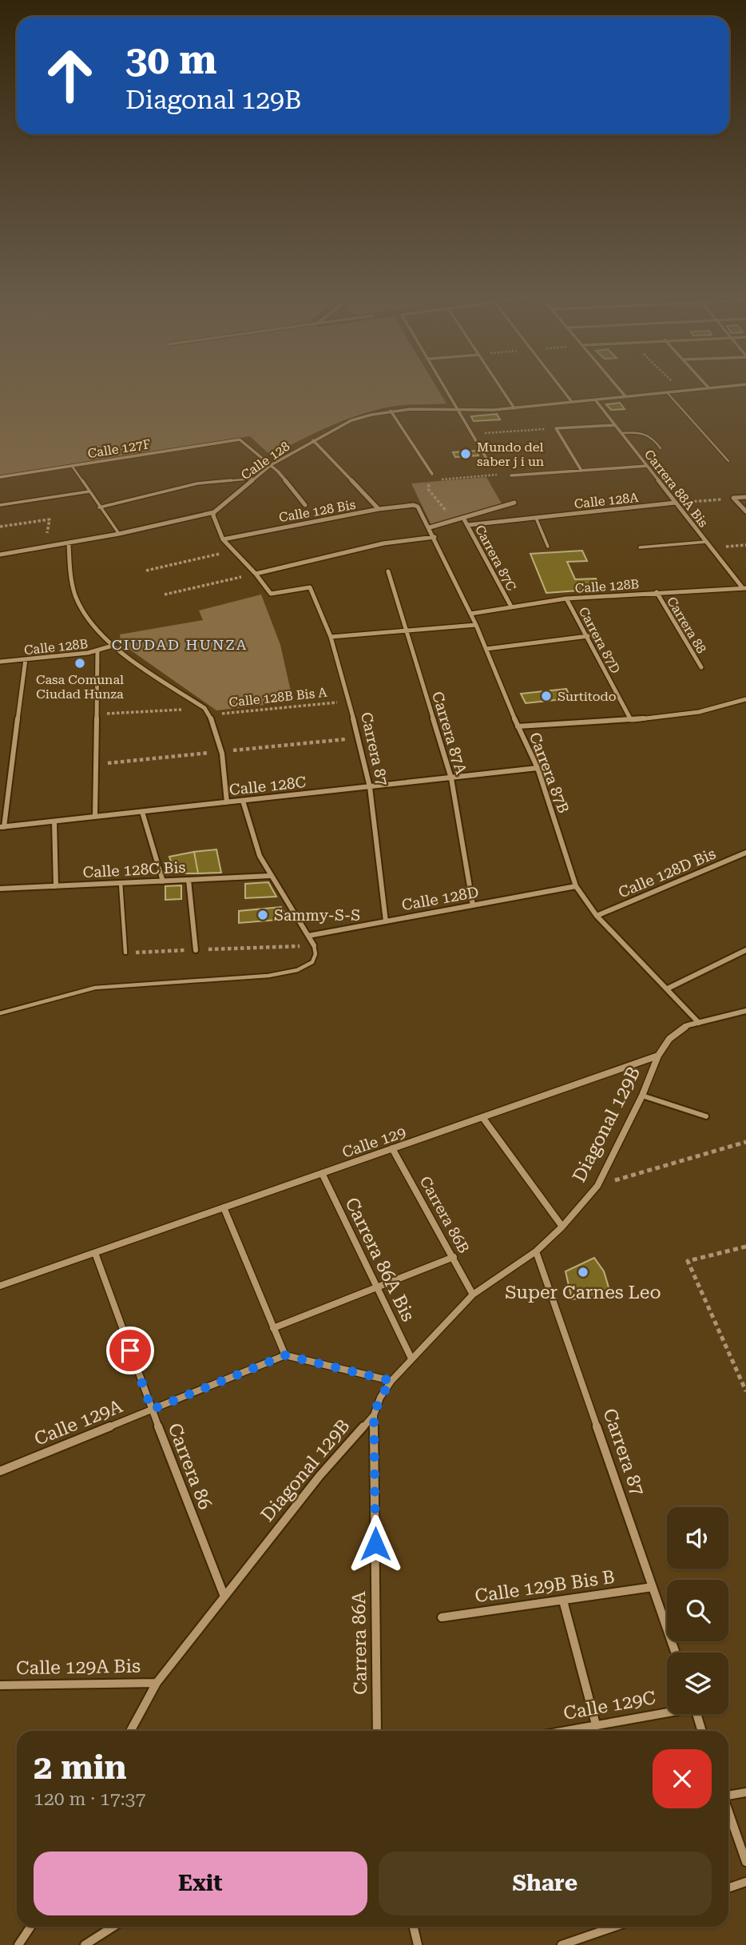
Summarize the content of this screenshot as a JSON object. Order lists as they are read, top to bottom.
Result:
{
  "streets": {
    "street": [
      "Calle 127F",
      "Calle 128",
      "Carrera 88A Bis",
      "Calle 128A",
      "Calle 128 Bis",
      "Carrera 87C",
      "Calle 128B",
      "Carrera 88",
      "Carrera 87D",
      "Carrera 87A",
      "Carrera 87",
      "Carrera 87B",
      "Calle 128C",
      "Calle 128C Bis",
      "Calle 128D Bis",
      "Calle 128D",
      "Diagonal 129B",
      "Calle 129",
      "Carrera 86B",
      "Carrera 86A Bis",
      "Calle 129A",
      "Carrera 86",
      "Calle 129B Bis B",
      "Carrera 86A",
      "Calle 129A Bis",
      "Calle 129C"
    ],
    "path": ["Calle 128B Bis A"]
  },
  "crossings": [
    ["Calle 127F", "Calle 128"],
    ["Calle 127F", "Calle 128 Bis"],
    ["Calle 128", "Carrera 88A Bis"],
    ["Calle 128", "Calle 128 Bis"],
    ["Carrera 88A Bis", "Calle 128A"],
    ["Carrera 88A Bis", "Calle 128B"],
    ["Calle 128A", "Carrera 87C"],
    ["Calle 128 Bis", "Carrera 87B"],
    ["Carrera 87C", "Calle 128B"],
    ["Calle 128B", "Carrera 88"],
    ["Calle 128B", "Carrera 87D"],
    ["Calle 128B", "Carrera 87B"],
    ["Calle 128B Bis A", "Carrera 87"],
    ["Carrera 87A", "Calle 128C"],
    ["Carrera 87A", "Calle 128D"],
    ["Carrera 87", "Calle 128C"],
    ["Carrera 87", "Calle 128D"],
    ["Carrera 87", "Diagonal 129B"],
    ["Carrera 87", "Calle 129B Bis B"],
    ["Carrera 87B", "Calle 128C"],
    ["Carrera 87B", "Calle 128D Bis"],
    ["Carrera 87B", "Calle 128D"],
    ["Diagonal 129B", "Calle 129"],
    ["Diagonal 129B", "Carrera 86B"],
    ["Diagonal 129B", "Carrera 86A Bis"],
    ["Diagonal 129B", "Carrera 86"],
    ["Diagonal 129B", "Carrera 86A"],
    ["Diagonal 129B", "Calle 129A Bis"],
    ["Calle 129", "Carrera 86B"],
    ["Calle 129", "Carrera 86A Bis"],
    ["Calle 129", "Carrera 86"],
    ["Calle 129A", "Carrera 86"]
  ],
  "districts": ["CIUDAD HUNZA"],
  "places": [
    "Mundo del saber j i un",
    "Casa Comunal Ciudad Hunza",
    "Surtitodo",
    "Sammy-S-S",
    "Super Carnes Leo"
  ],
  "page": {
    "turn": ["30 m", "Diagonal 129B"],
    "heading": ["2 min", "120 m · 17:37"],
    "buttons": ["Exit", "Share"]
  }
}
